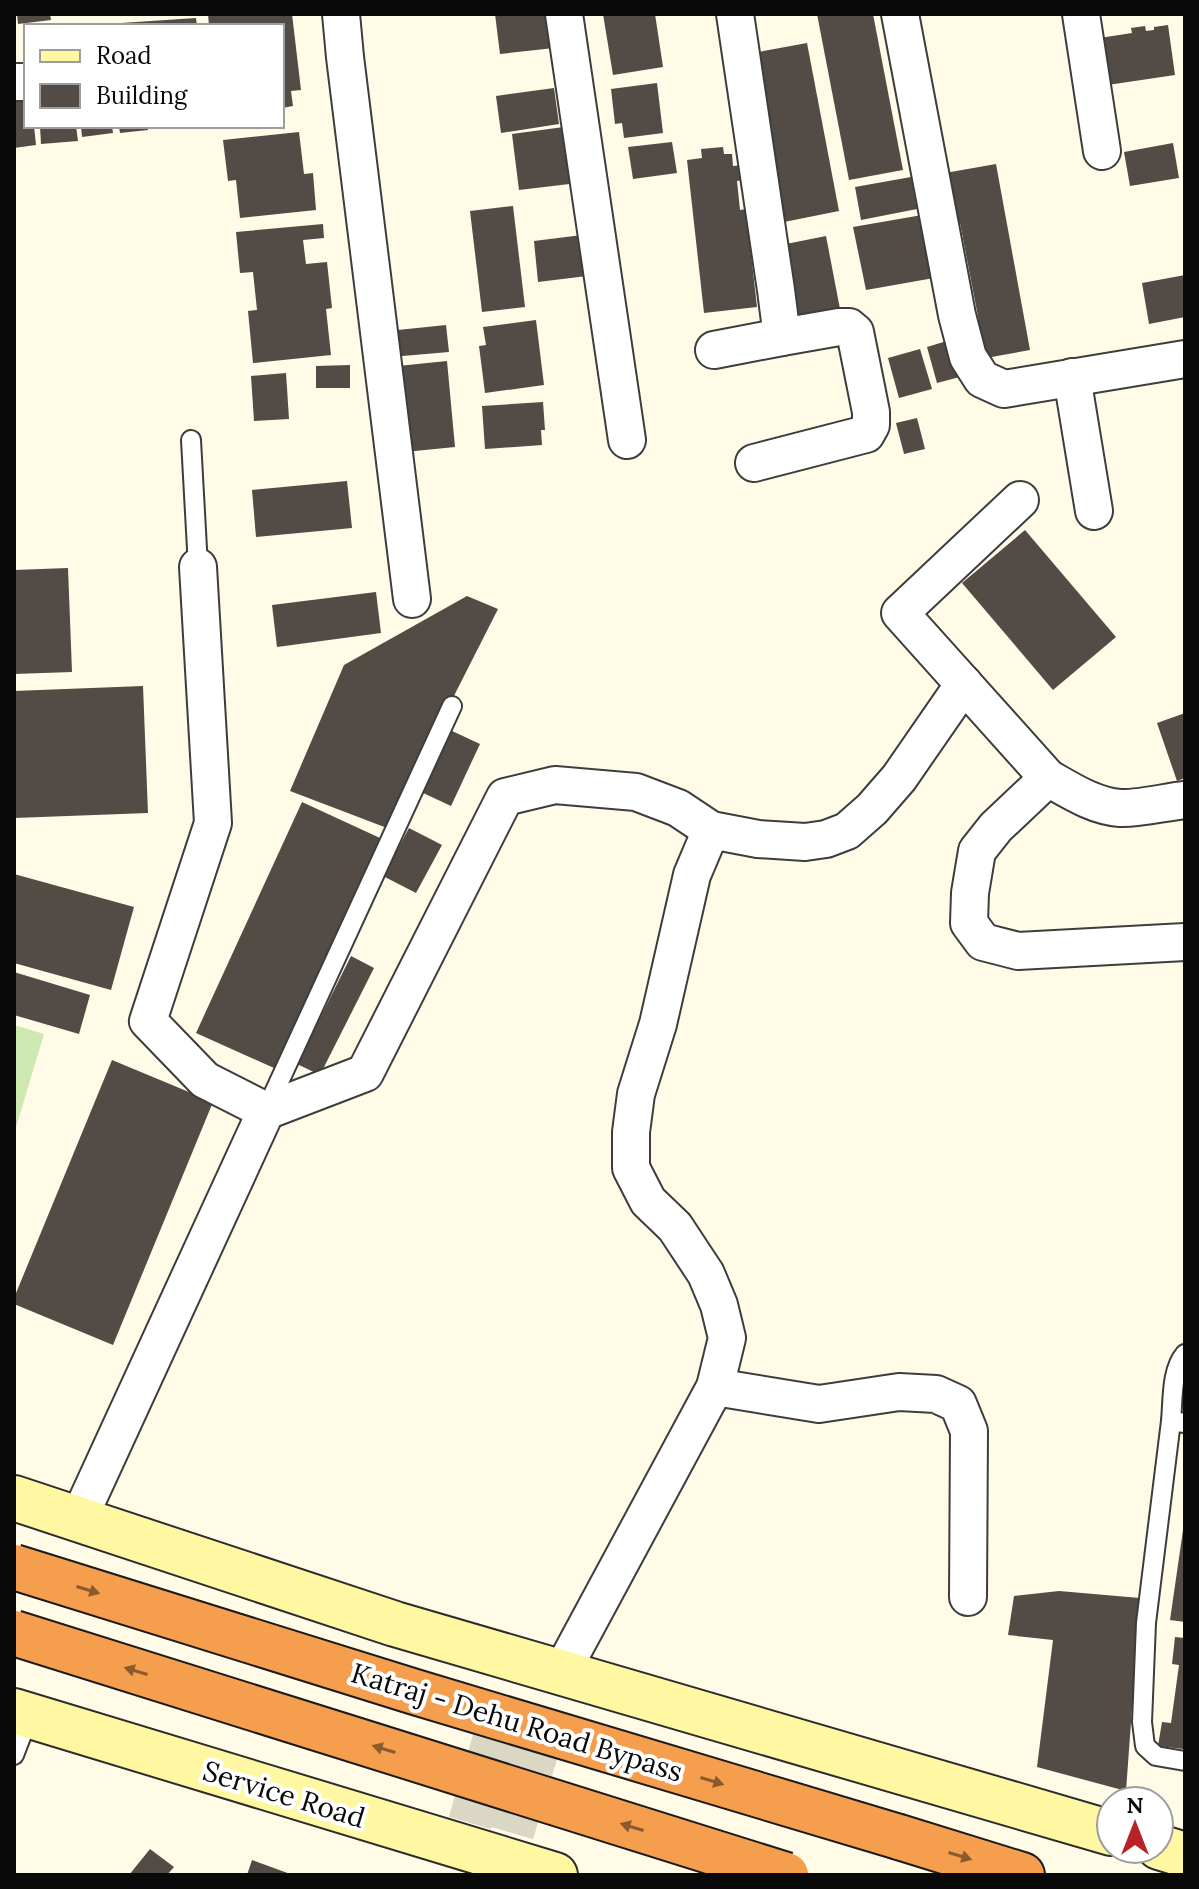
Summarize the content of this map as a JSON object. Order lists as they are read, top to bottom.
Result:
{
  "streets": {
    "highway": ["Katraj - Dehu Road Bypass"],
    "street": ["Service Road"]
  },
  "legend": ["Road", "Building"],
  "north": "top"
}
